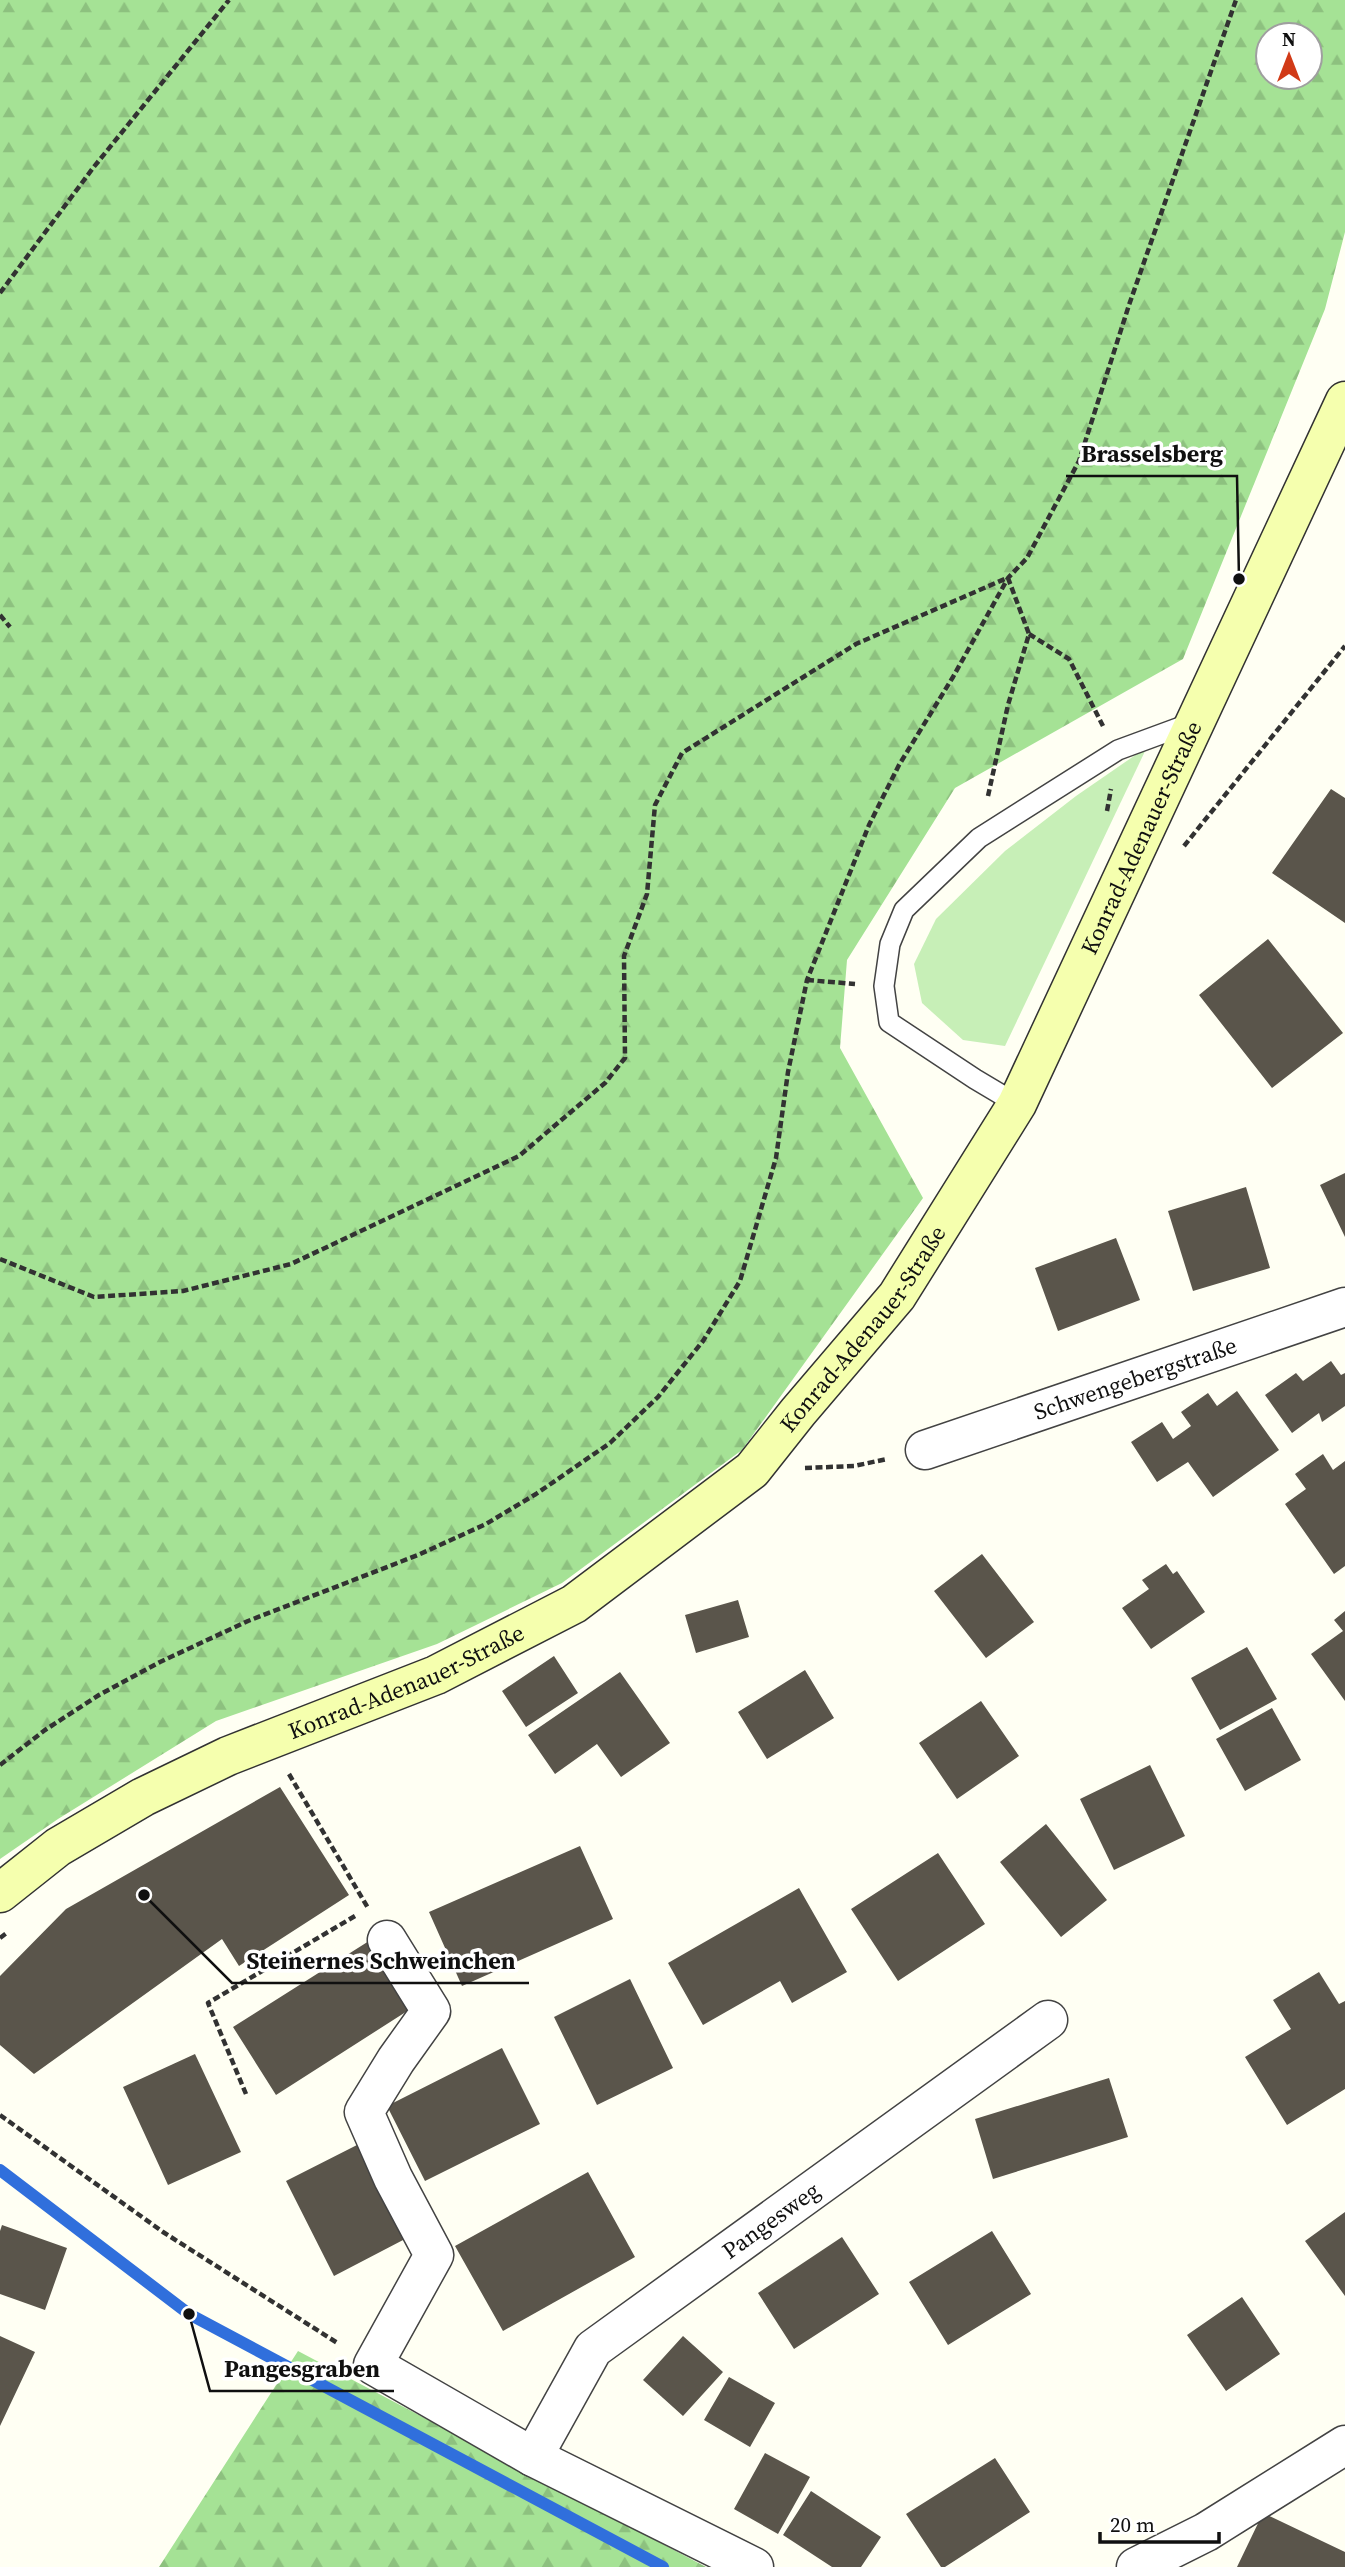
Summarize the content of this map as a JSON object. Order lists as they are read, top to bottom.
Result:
{
  "streets": {
    "main road": ["Konrad-Adenauer-Straße"],
    "street": ["Schwengebergstraße", "Pangesweg"]
  },
  "places": ["Brasselsberg", "Steinernes Schweinchen", "Pangesgraben"],
  "scale_bar": "20 m",
  "north": "top"
}
